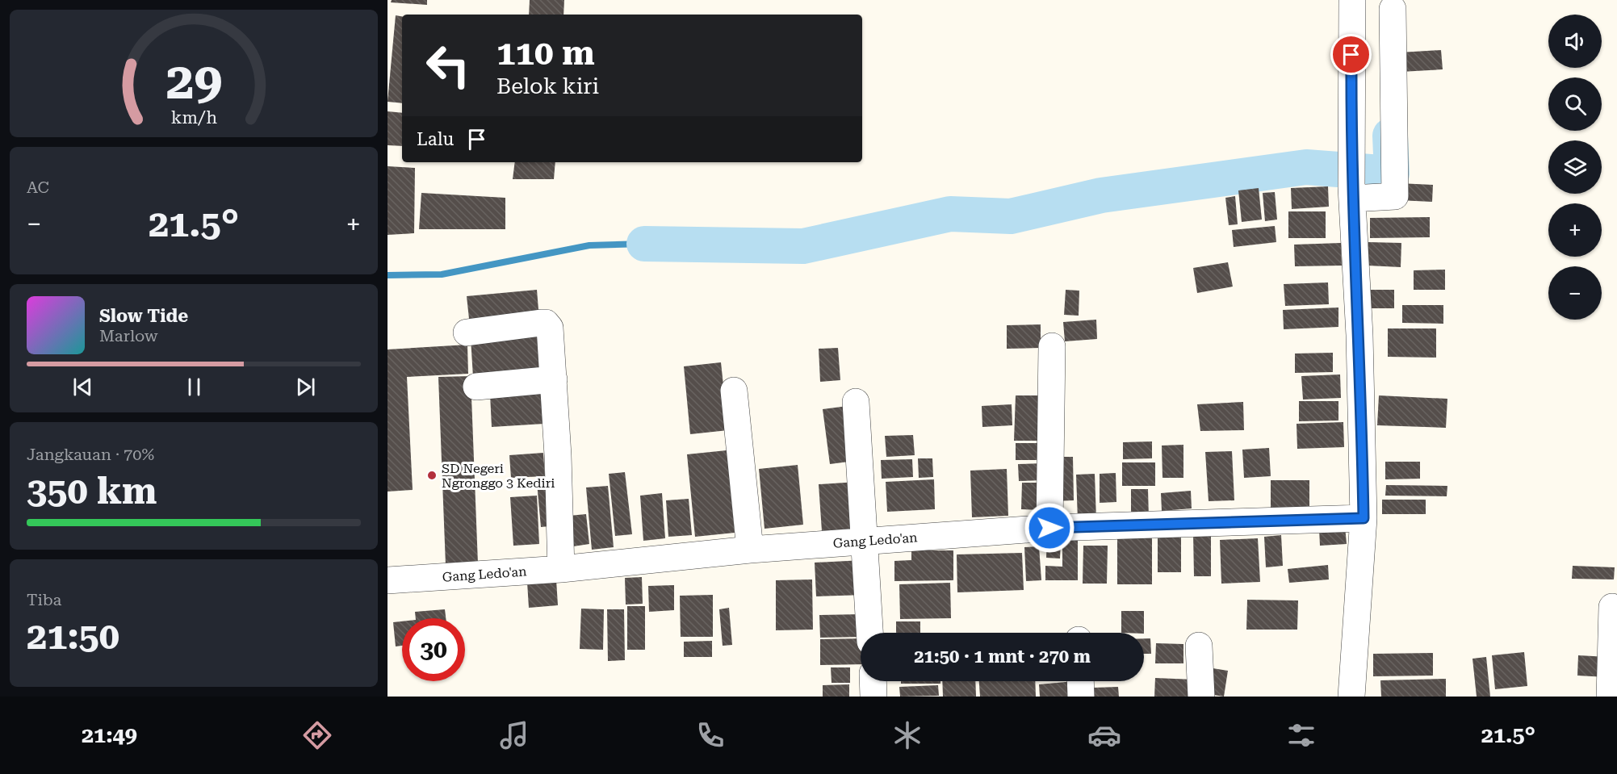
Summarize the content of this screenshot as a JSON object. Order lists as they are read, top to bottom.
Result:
{
  "streets": {
    "street": ["Gang Ledo'an"]
  },
  "places": ["SD Negeri Ngronggo 3 Kediri"],
  "page": {
    "map_buttons": ["+", "−"],
    "turn": ["110 m", "Belok kiri"],
    "then": "Lalu",
    "tile": [
      "AC",
      ["Jangkauan · 70%", "350 km"],
      ["Tiba", "21:50"]
    ],
    "heat": ["−", "21.5°", "+"],
    "song": ["Slow Tide", "Marlow"],
    "limit": "30",
    "trip": "21:50 · 1 mnt · 270 m",
    "tabs": ["21:49", "21.5°"],
    "gauge": ["29", "km/h"]
  }
}
